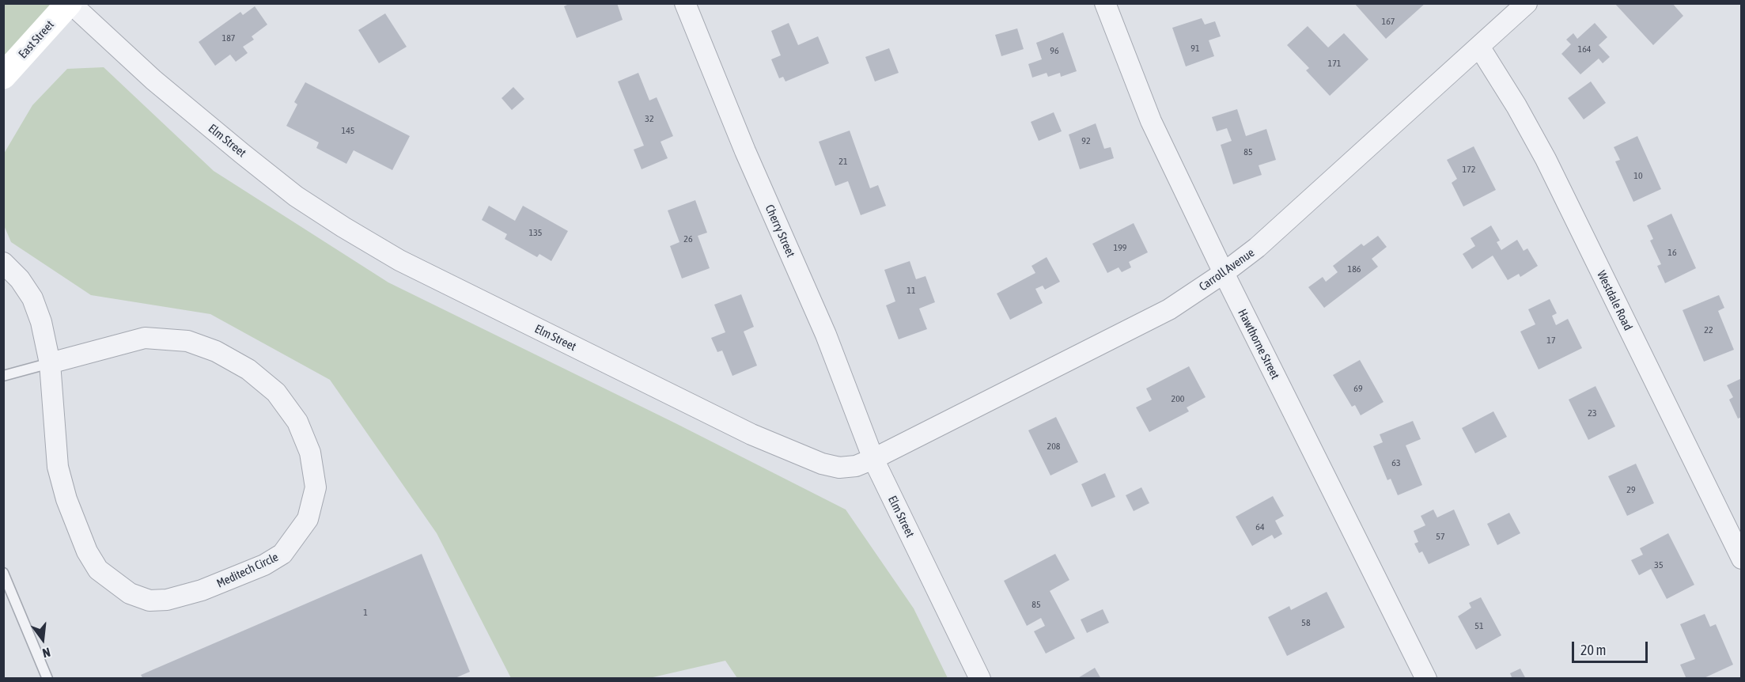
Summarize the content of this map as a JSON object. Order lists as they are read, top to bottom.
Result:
{
  "streets": {
    "main road": ["East Street"],
    "street": [
      "Elm Street",
      "Cherry Street",
      "Carroll Avenue",
      "Westdale Road",
      "Hawthorne Street",
      "Meditech Circle"
    ]
  },
  "crossings": [
    ["East Street", "Elm Street"],
    ["Elm Street", "Cherry Street"],
    ["Elm Street", "Carroll Avenue"],
    ["Cherry Street", "Carroll Avenue"],
    ["Carroll Avenue", "Westdale Road"],
    ["Carroll Avenue", "Hawthorne Street"]
  ],
  "house_numbers": [
    "167",
    "187",
    "91",
    "164",
    "96",
    "171",
    "32",
    "145",
    "92",
    "85",
    "21",
    "172",
    "10",
    "135",
    "26",
    "199",
    "16",
    "186",
    "11",
    "22",
    "17",
    "69",
    "200",
    "23",
    "208",
    "63",
    "29",
    "64",
    "57",
    "35",
    "85",
    "1",
    "58",
    "51"
  ],
  "scale_bar": "20 m",
  "north": "bottom"
}
